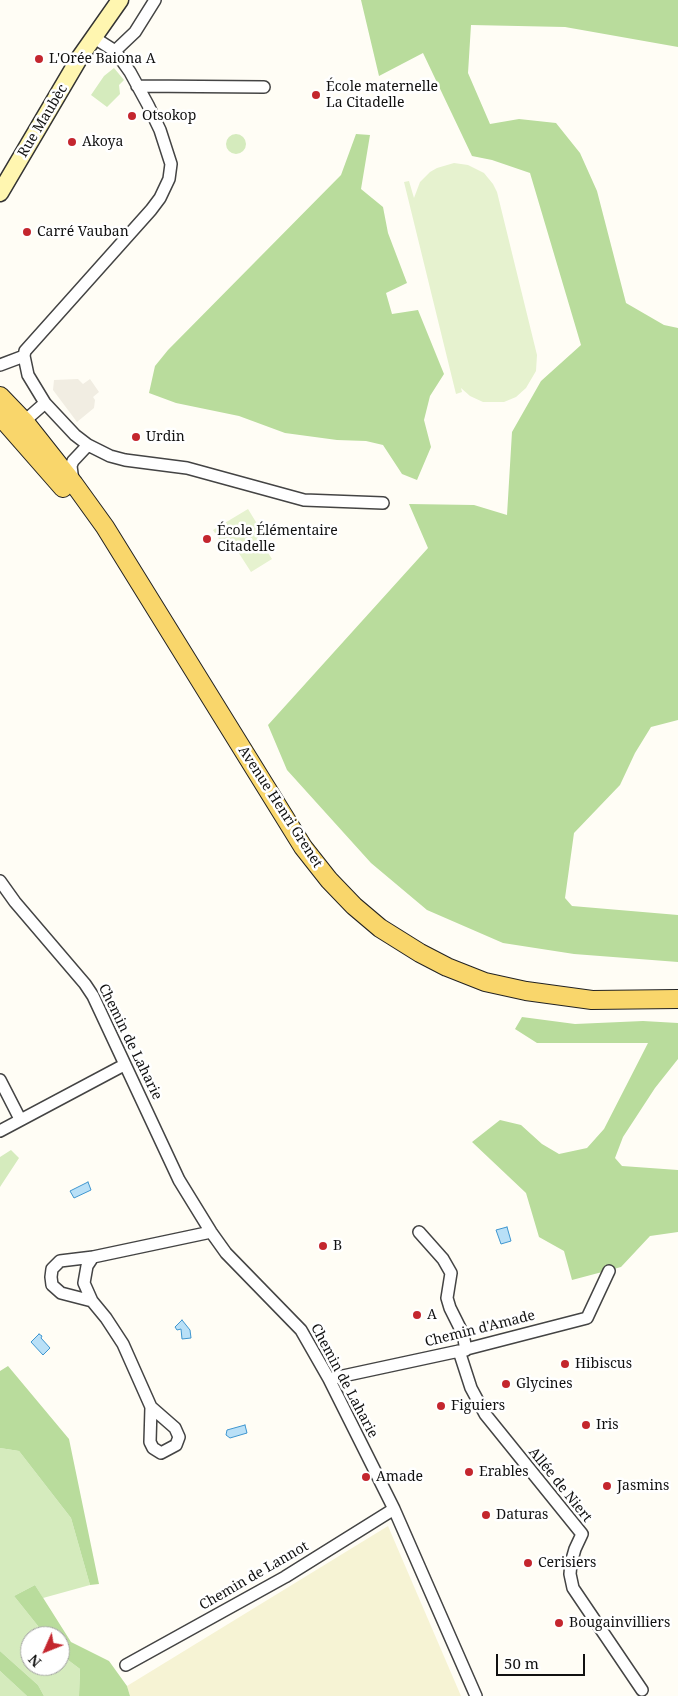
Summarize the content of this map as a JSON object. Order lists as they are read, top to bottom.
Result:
{
  "streets": {
    "main road": ["Rue Maubèc", "Avenue Henri Grenet"],
    "street": [
      "Chemin de Laharie",
      "Chemin d'Amade",
      "Allée de Niert",
      "Chemin de Lannot"
    ]
  },
  "crossings": [
    ["Chemin de Laharie", "Chemin d'Amade"],
    ["Chemin de Laharie", "Chemin de Lannot"],
    ["Chemin d'Amade", "Allée de Niert"]
  ],
  "places": [
    "L'Orée Baiona A",
    "École maternelle La Citadelle",
    "Otsokop",
    "Akoya",
    "Carré Vauban",
    "Urdin",
    "École Élémentaire Citadelle",
    "B",
    "A",
    "Hibiscus",
    "Glycines",
    "Figuiers",
    "Iris",
    "Erables",
    "Amade",
    "Jasmins",
    "Daturas",
    "Cerisiers",
    "Bougainvilliers"
  ],
  "scale_bar": "50 m",
  "north": "bottom left"
}
